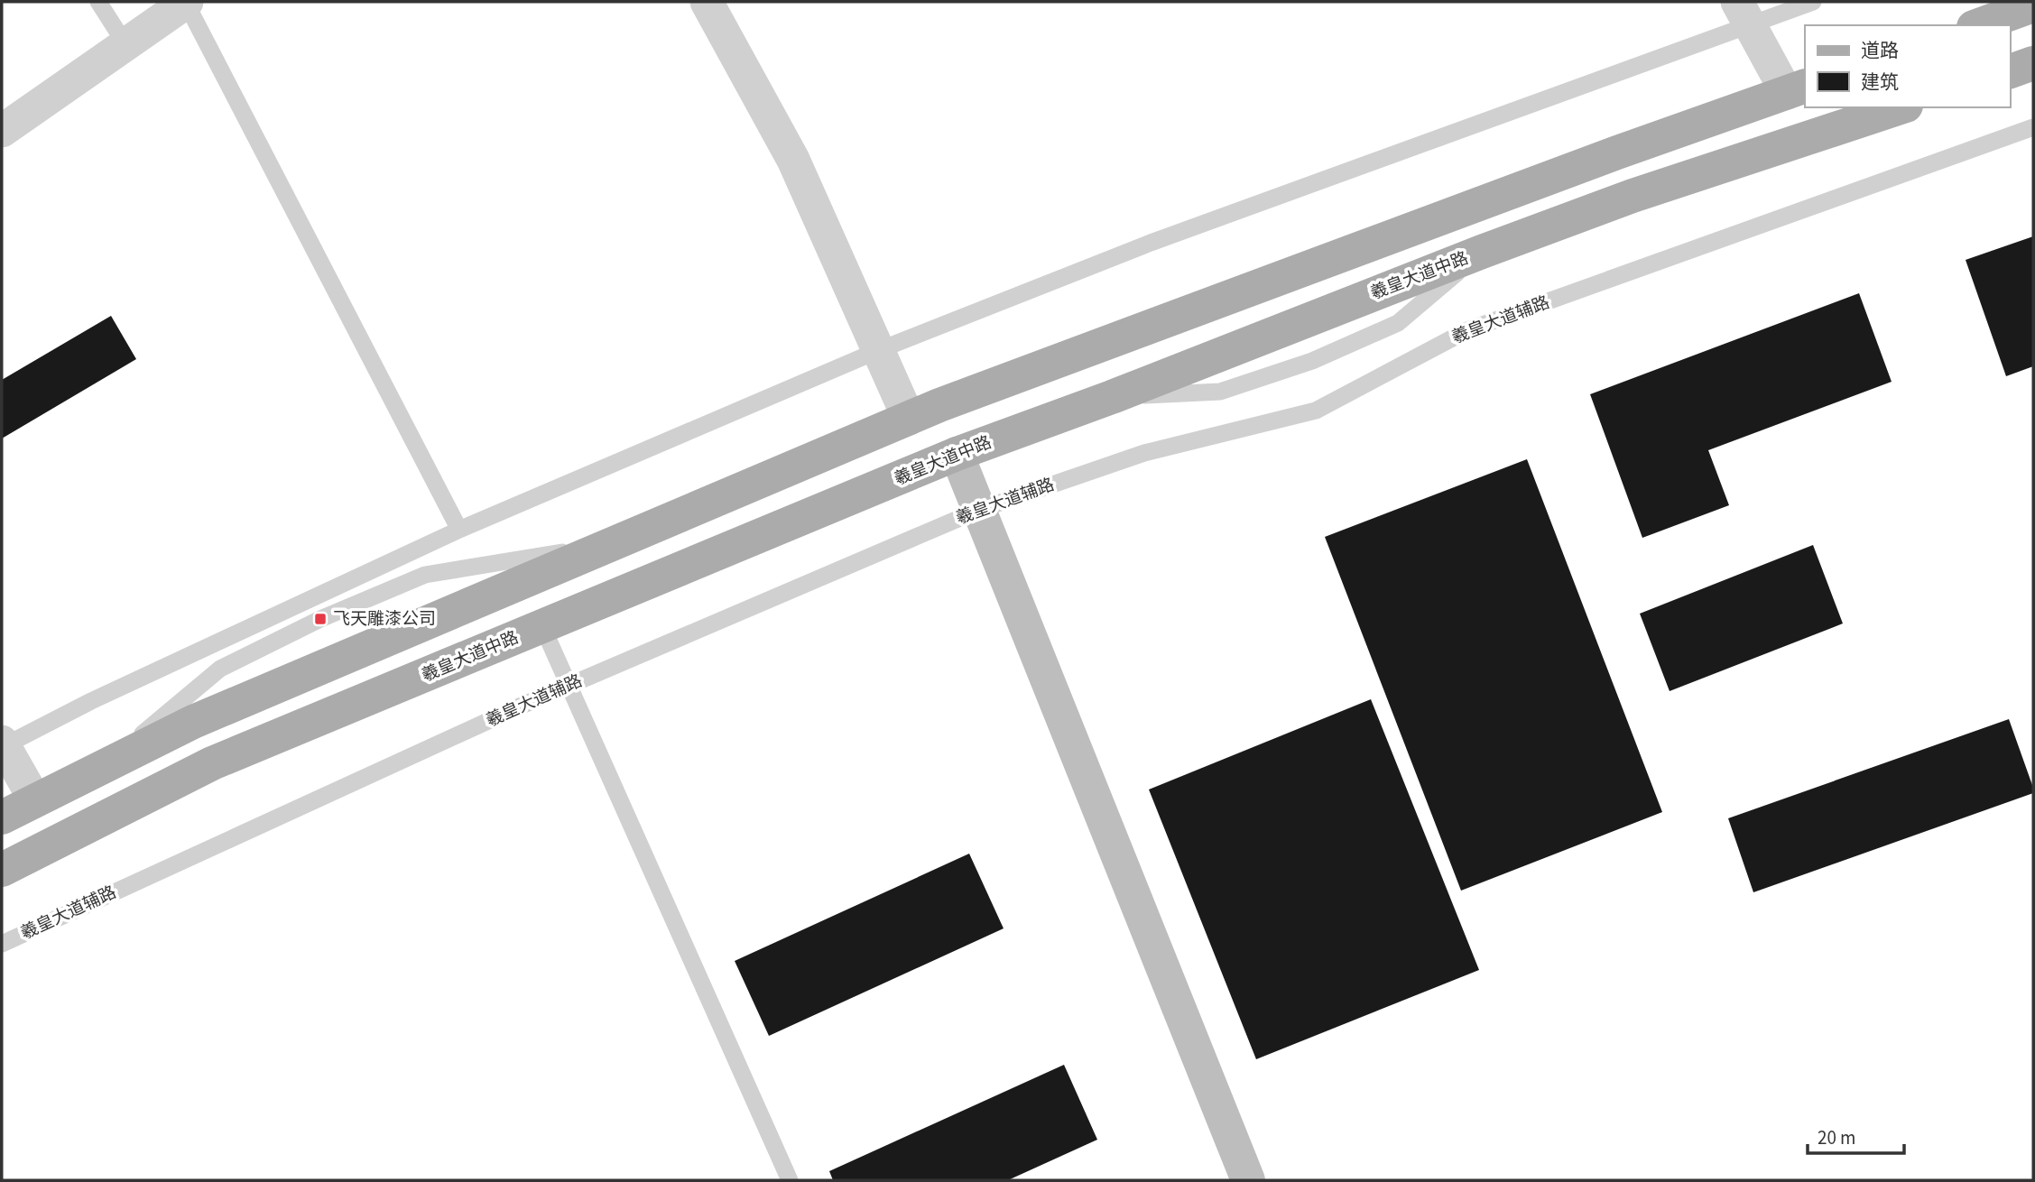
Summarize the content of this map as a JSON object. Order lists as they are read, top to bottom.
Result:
{
  "streets": {
    "main road": ["羲皇大道中路"],
    "lane": ["羲皇大道辅路"]
  },
  "places": {
    "transit": ["飞天雕漆公司"]
  },
  "legend": ["道路", "建筑"],
  "scale_bar": "20 m"
}
